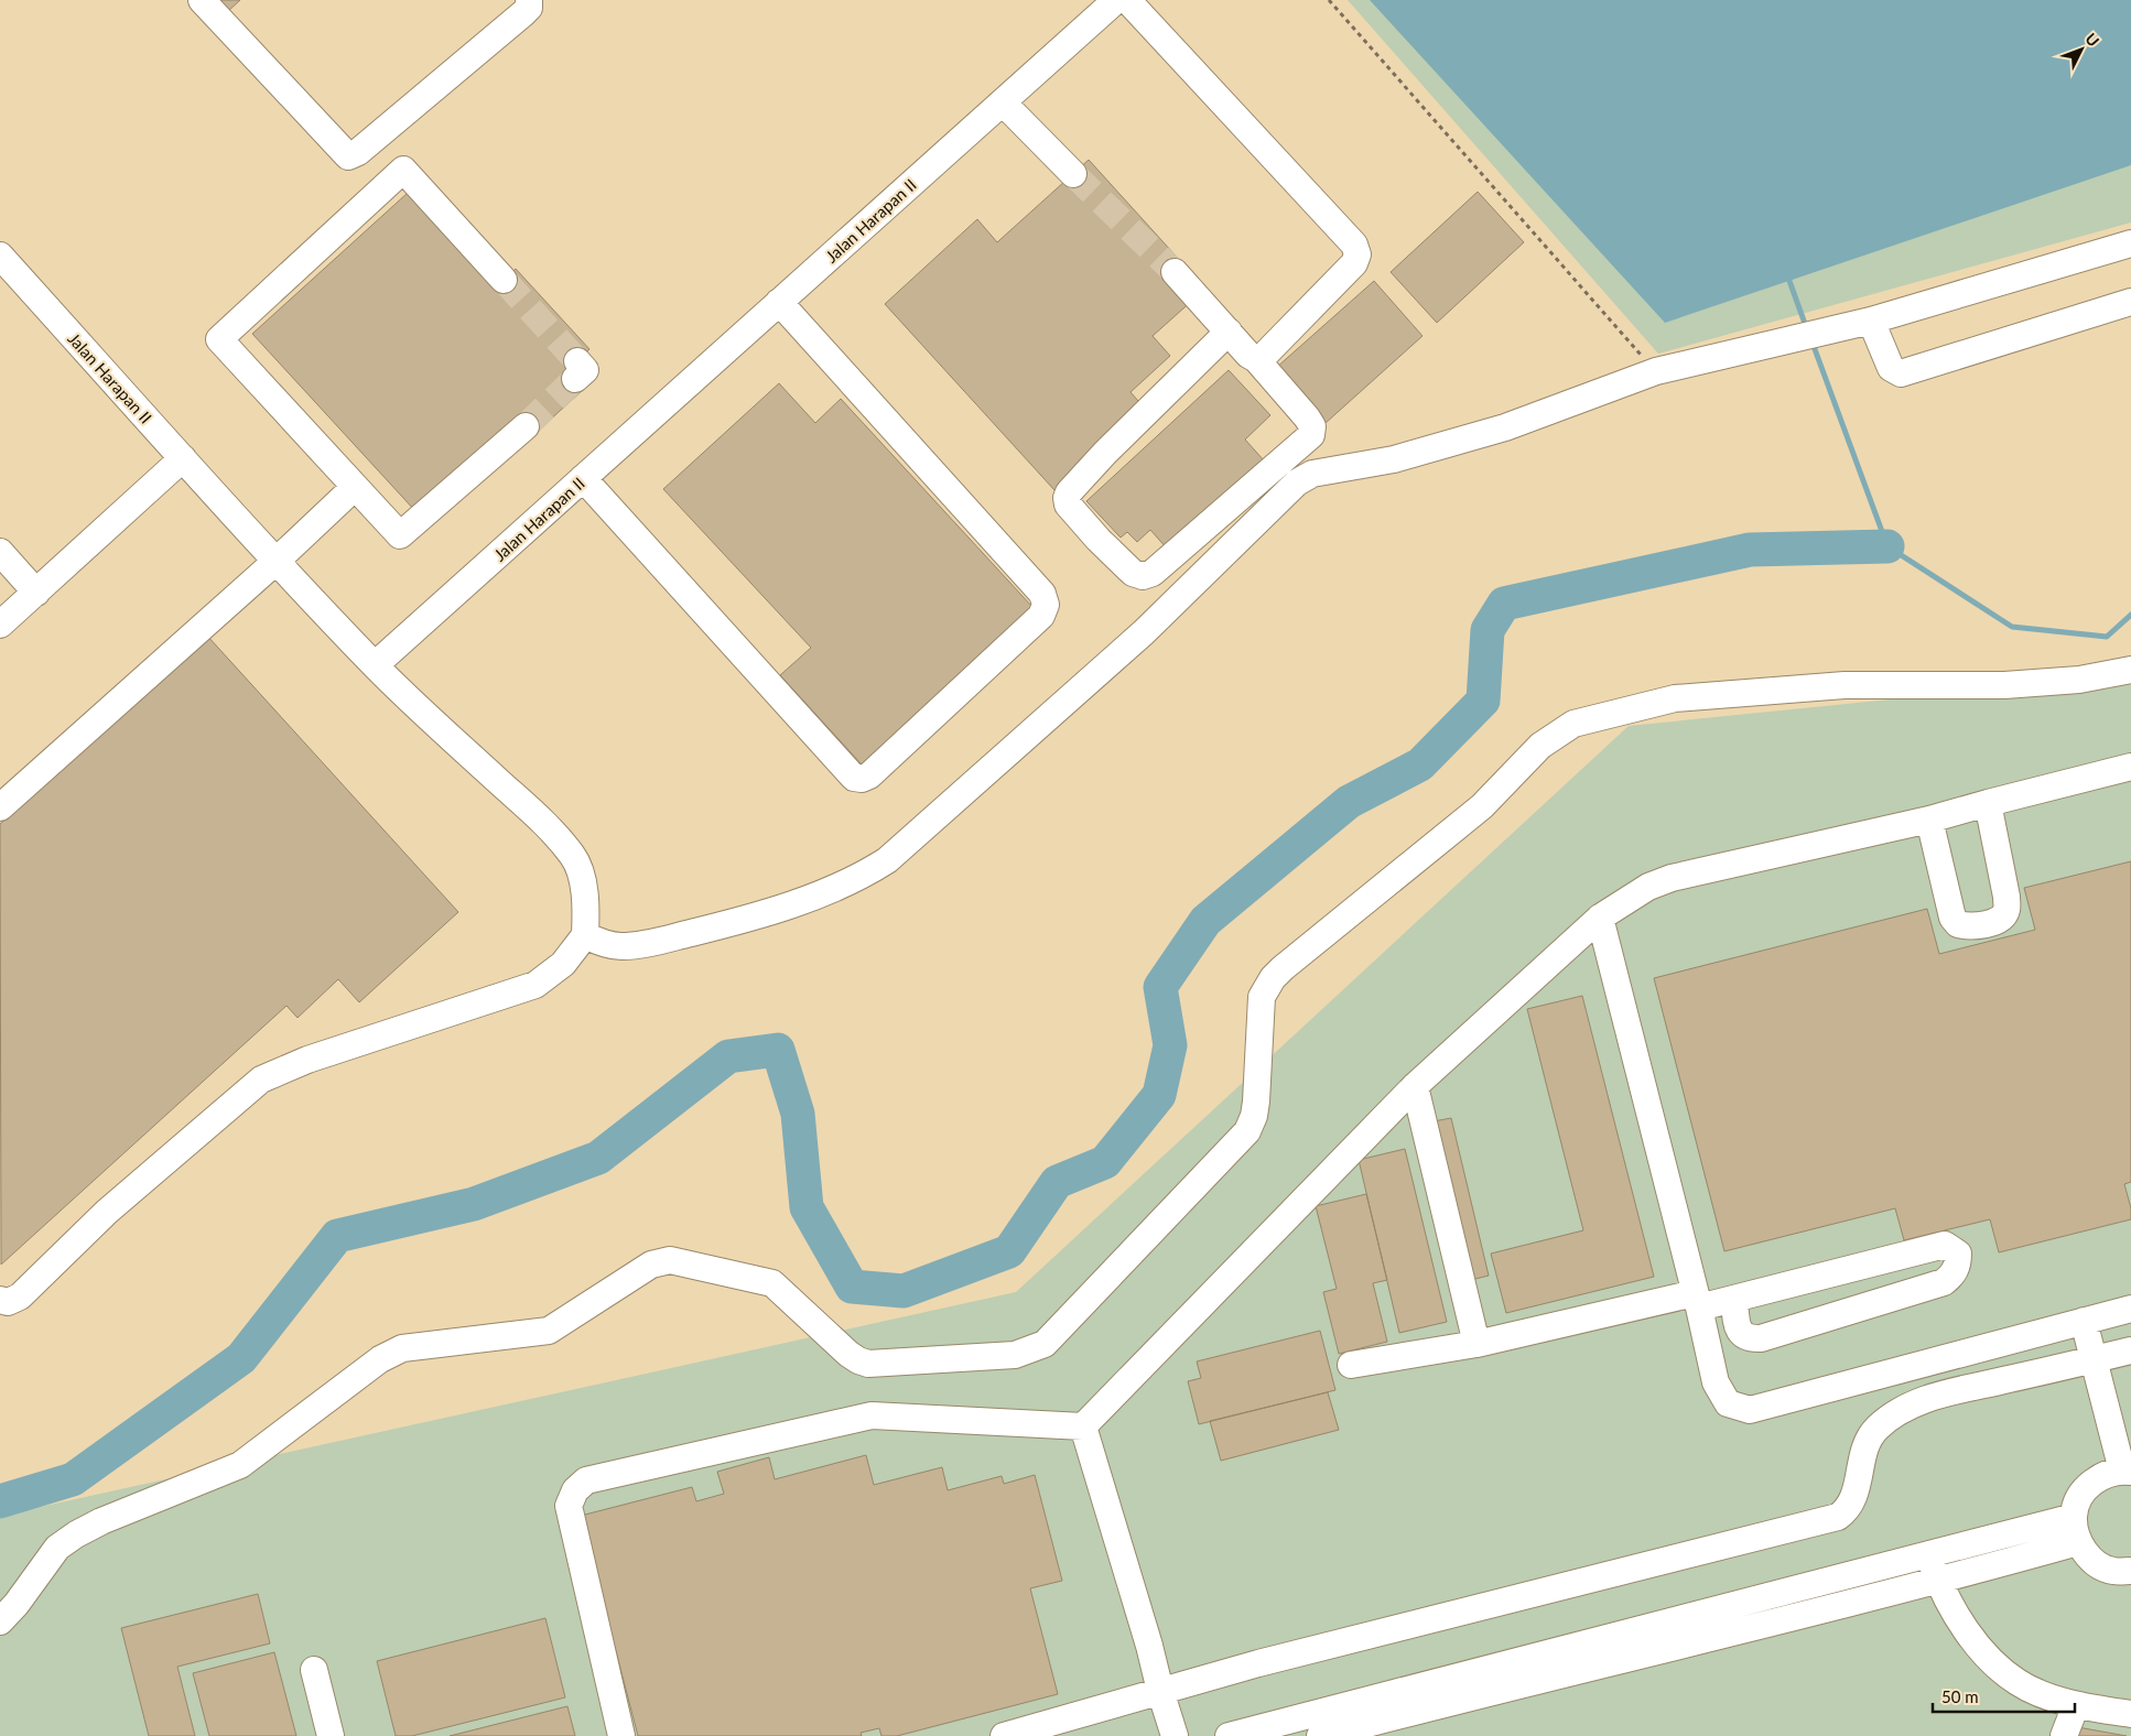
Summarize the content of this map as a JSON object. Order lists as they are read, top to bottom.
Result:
{
  "streets": {
    "street": ["Jalan Harapan II"]
  },
  "scale_bar": "50 m",
  "north": "top right"
}
